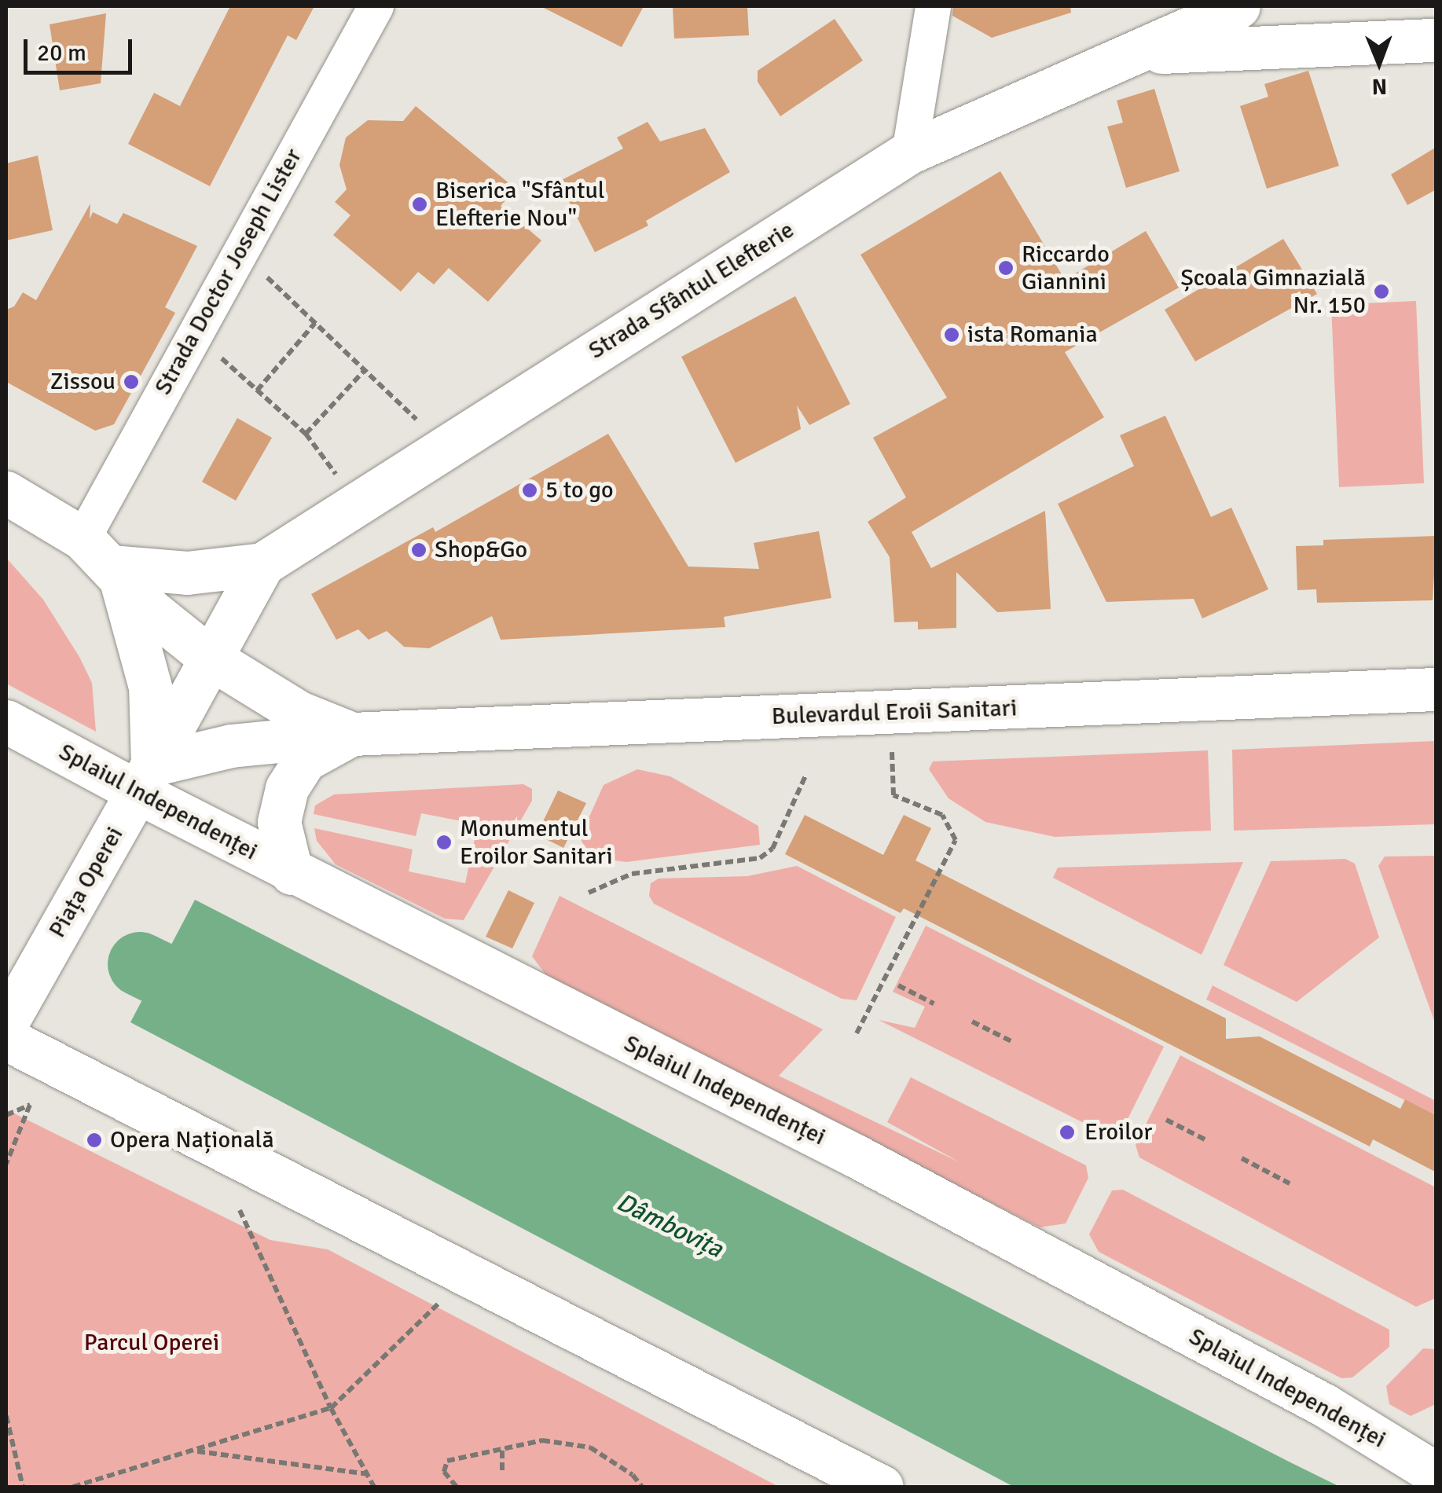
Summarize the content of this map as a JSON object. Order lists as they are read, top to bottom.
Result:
{
  "streets": {
    "main road": [
      "Strada Sfântul Elefterie",
      "Bulevardul Eroii Sanitari",
      "Splaiul Independenței",
      "Piața Operei"
    ],
    "street": ["Strada Doctor Joseph Lister"]
  },
  "crossings": [
    ["Strada Doctor Joseph Lister", "Strada Sfântul Elefterie"],
    ["Strada Doctor Joseph Lister", "Bulevardul Eroii Sanitari"],
    ["Strada Sfântul Elefterie", "Bulevardul Eroii Sanitari"],
    ["Strada Sfântul Elefterie", "Piața Operei"],
    ["Bulevardul Eroii Sanitari", "Splaiul Independenței"],
    ["Bulevardul Eroii Sanitari", "Piața Operei"],
    ["Splaiul Independenței", "Piața Operei"]
  ],
  "water": ["Dâmbovița"],
  "parks": ["Parcul Operei"],
  "places": [
    "Biserica \"Sfântul Elefterie Nou\"",
    "Riccardo Giannini",
    "Școala Gimnazială Nr. 150",
    "ista Romania",
    "Zissou",
    "5 to go",
    "Shop&Go",
    "Monumentul Eroilor Sanitari",
    "Eroilor",
    "Opera Națională"
  ],
  "scale_bar": "20 m",
  "north": "bottom"
}
